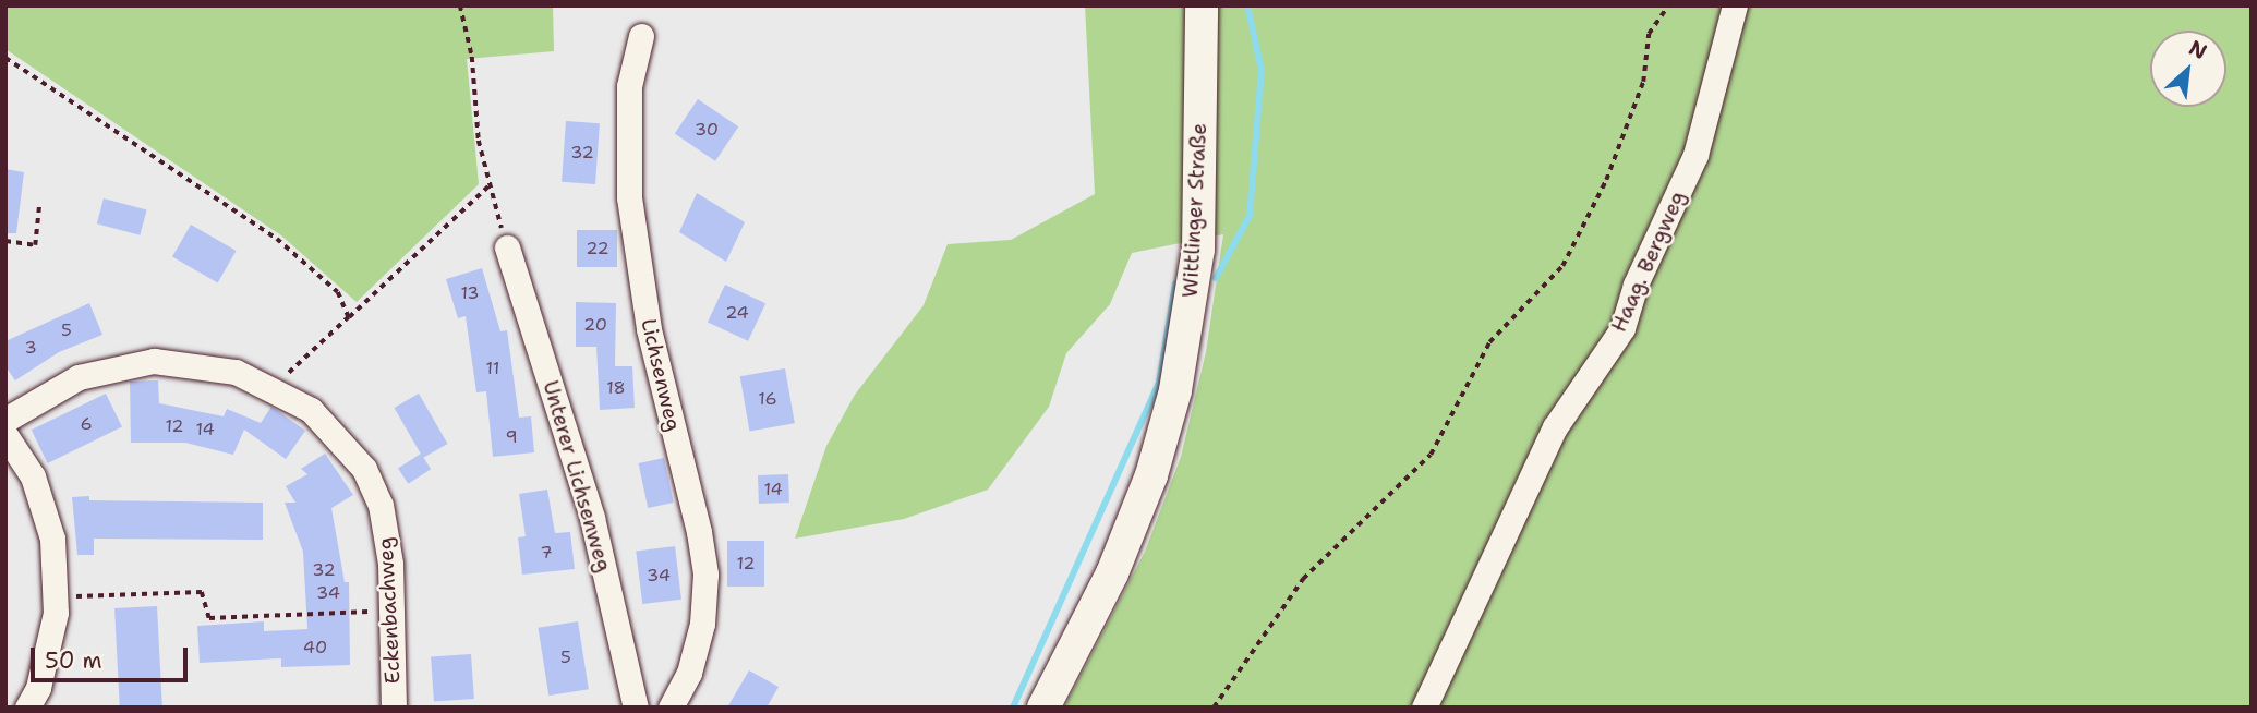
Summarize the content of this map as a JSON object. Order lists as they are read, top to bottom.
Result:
{
  "streets": {
    "street": [
      "Wittlinger Straße",
      "Haag. Bergweg",
      "Lichsenweg",
      "Unterer Lichsenweg",
      "Eckenbachweg"
    ]
  },
  "house_numbers": [
    "30",
    "32",
    "22",
    "13",
    "24",
    "20",
    "5",
    "3",
    "11",
    "18",
    "16",
    "6",
    "12",
    "14",
    "9",
    "14",
    "7",
    "12",
    "32",
    "34",
    "34",
    "40",
    "5"
  ],
  "scale_bar": "50 m",
  "north": "top right"
}
